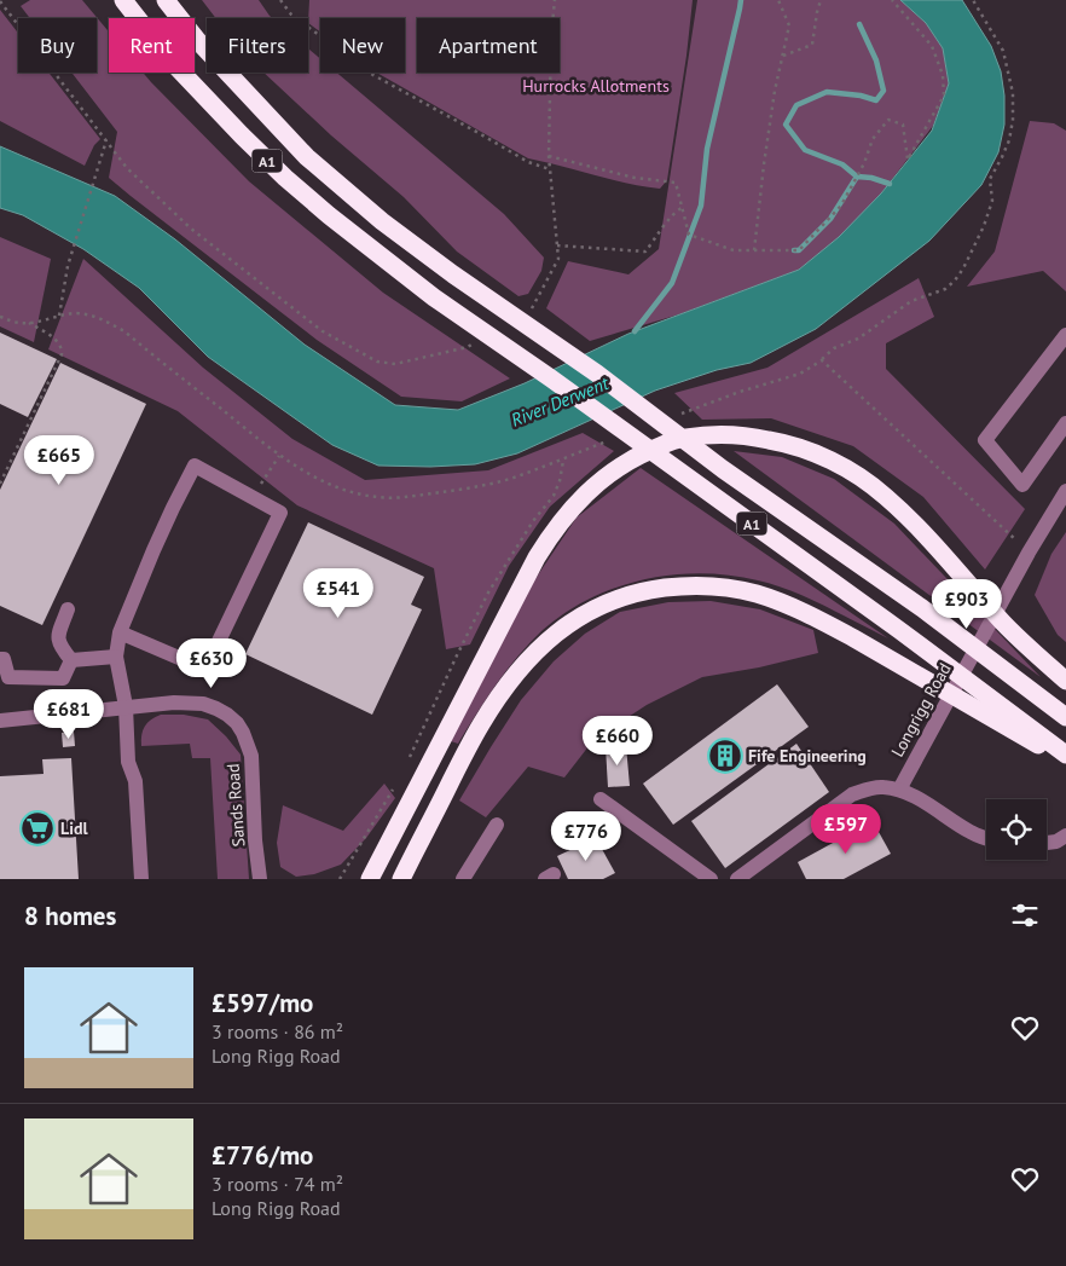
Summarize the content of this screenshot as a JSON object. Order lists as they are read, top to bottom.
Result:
{
  "streets": {
    "highway": ["A1"],
    "street": ["Longrigg Road", "Sands Road"]
  },
  "water": ["River Derwent"],
  "parks": ["Hurrocks Allotments"],
  "places": {
    "building": ["Fife Engineering"],
    "supermarket": ["Lidl"]
  },
  "page": {
    "chip": [
      "Buy",
      "Rent",
      "Filters",
      "New",
      "Apartment"
    ],
    "price": [
      "£665",
      "£541",
      "£903",
      "£630",
      "£681",
      "£660",
      "£597",
      "£776"
    ],
    "heading": "8 homes",
    "list": [
      {
        "name": "£597/mo",
        "note": "3 rooms · 86 m² · Long Rigg Road"
      },
      {
        "name": "£776/mo",
        "note": "3 rooms · 74 m² · Long Rigg Road"
      }
    ]
  }
}
